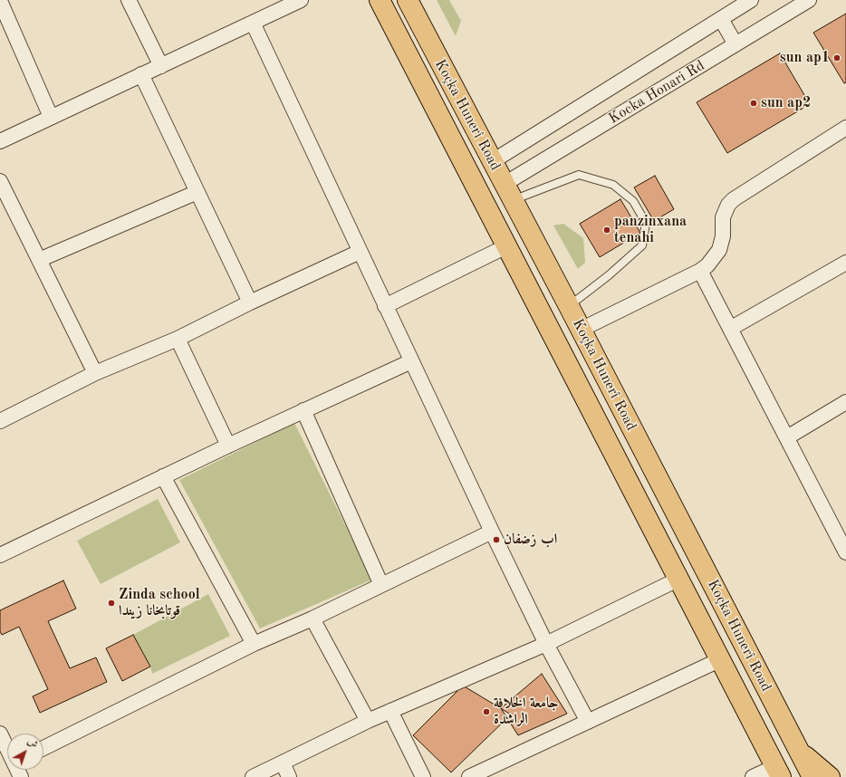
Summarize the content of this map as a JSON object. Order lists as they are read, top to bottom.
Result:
{
  "streets": {
    "main road": ["Koçka Hunerî Road"],
    "street": ["Kocka Honari Rd"]
  },
  "crossings": [
    ["Kocka Honari Rd", "Koçka Hunerî Road"]
  ],
  "places": [
    "sun ap1",
    "sun ap2",
    "panzinxana tenahi",
    "اب زضفان",
    "Zinda school قوتابخانا زیندا",
    "جامعة الخلافة الراشدة"
  ],
  "north": "top right"
}
